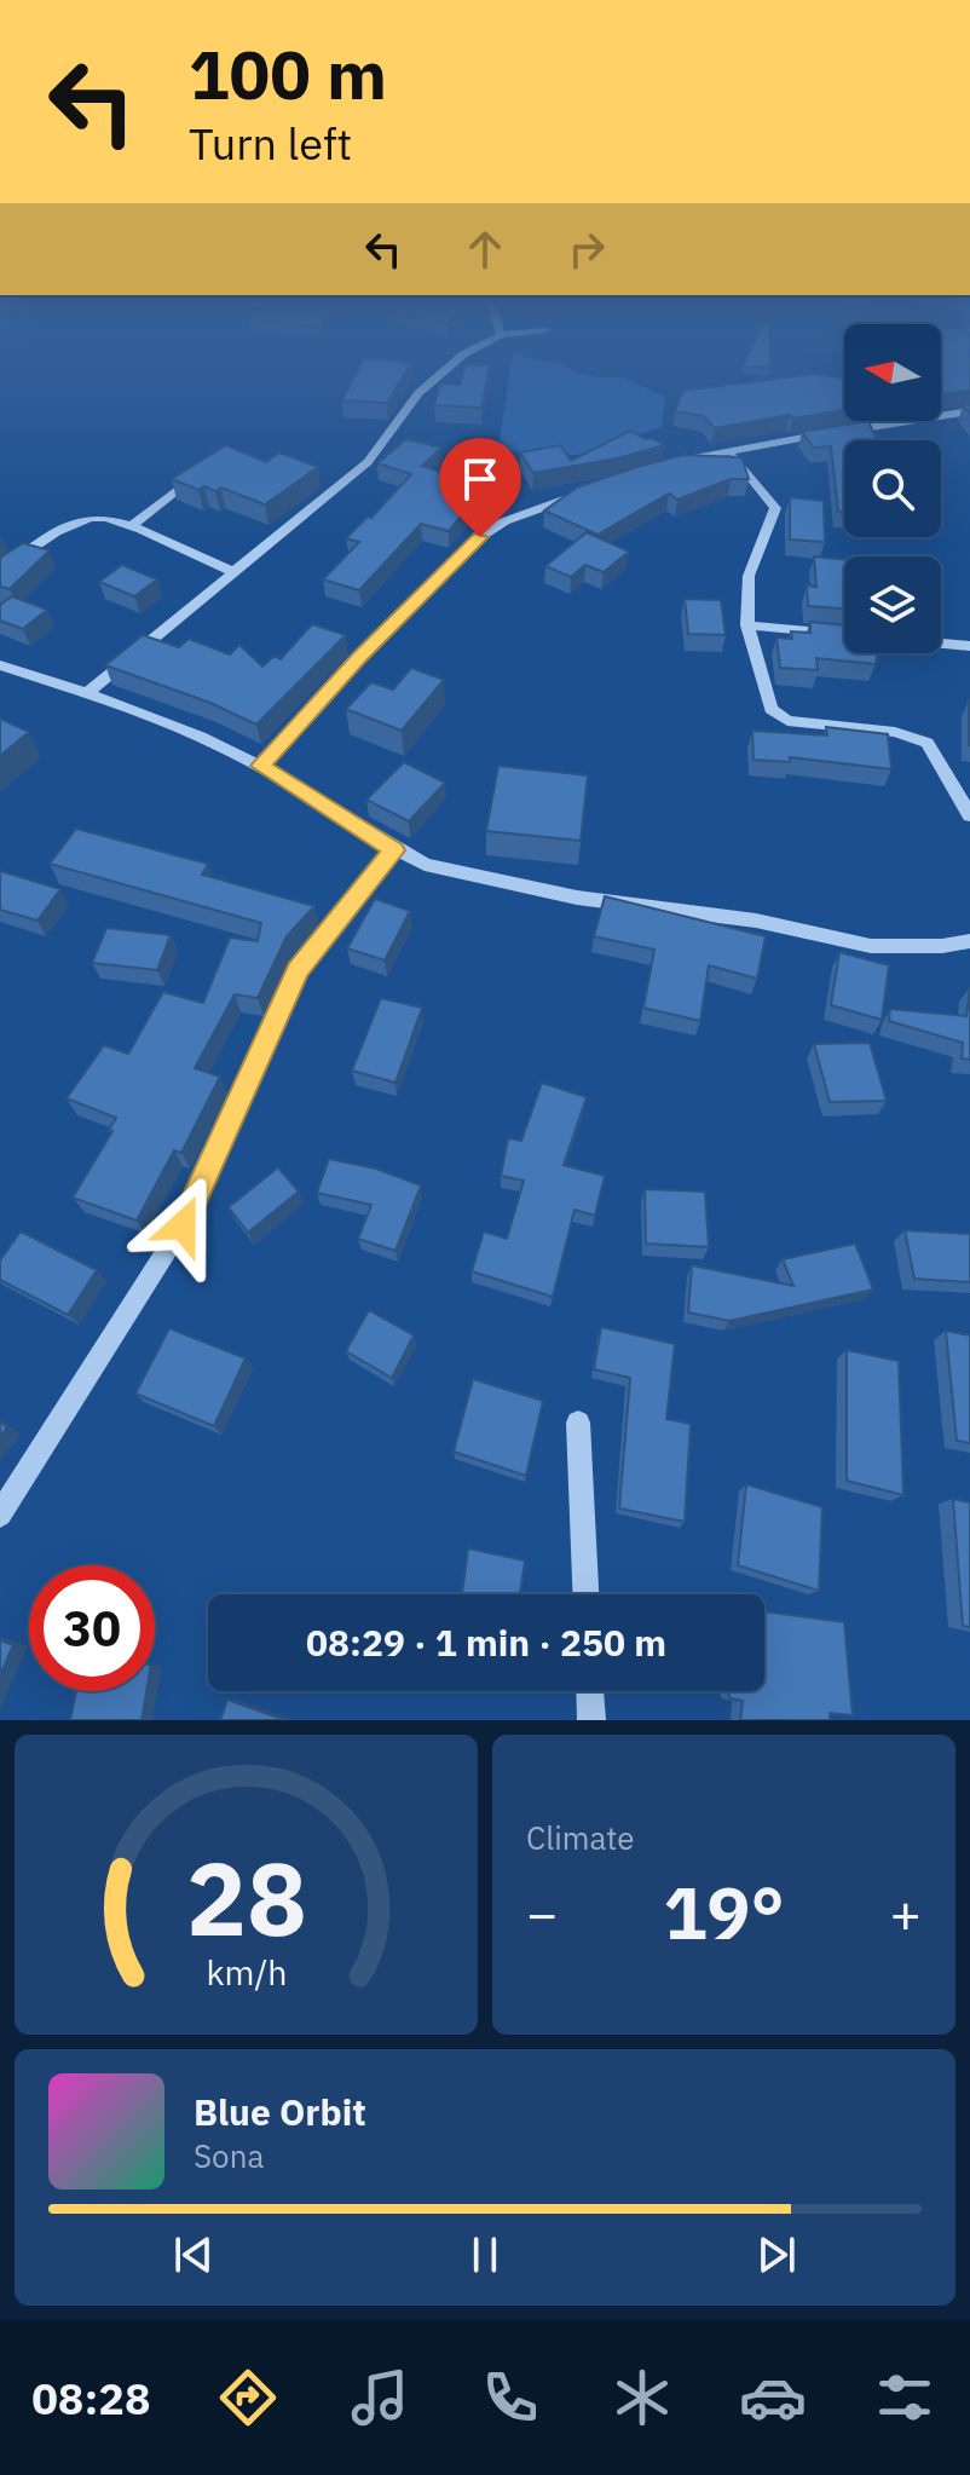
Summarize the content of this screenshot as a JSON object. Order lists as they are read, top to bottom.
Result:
{
  "north": "left",
  "page": {
    "turn": ["100 m", "Turn left"],
    "limit": "30",
    "trip": "08:29 · 1 min · 250 m",
    "tile": "Climate",
    "heat": ["−", "19°", "+"],
    "song": ["Blue Orbit", "Sona"],
    "tabs": "08:28",
    "gauge": ["28", "km/h"]
  }
}
